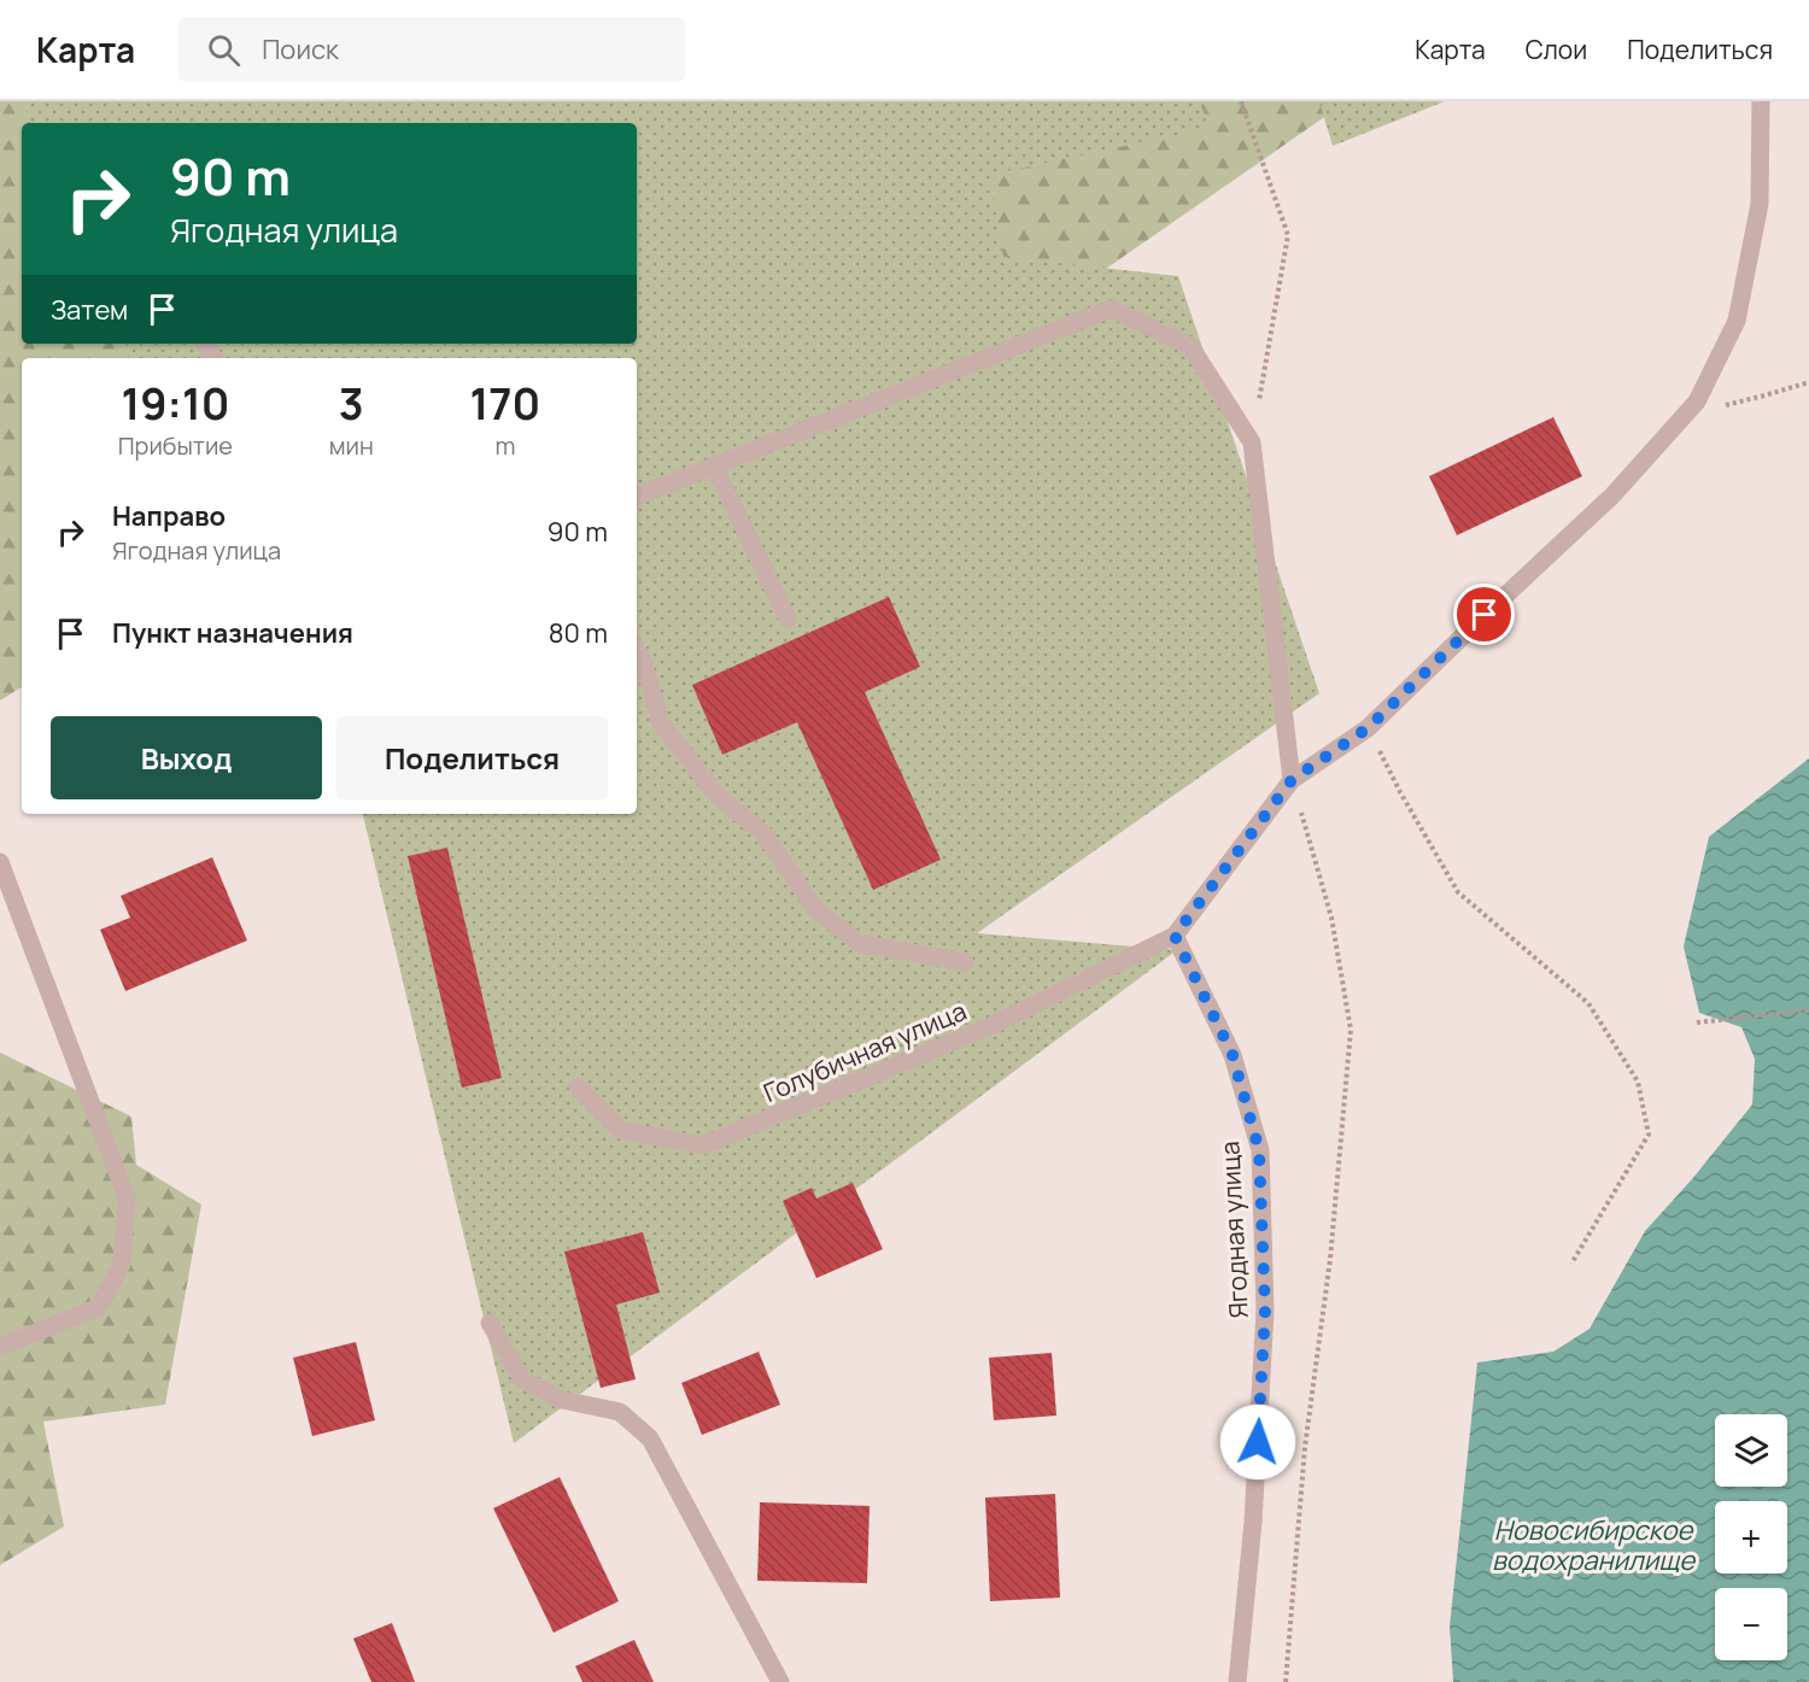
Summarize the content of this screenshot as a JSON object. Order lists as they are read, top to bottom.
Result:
{
  "streets": {
    "street": ["Голубичная улица", "Ягодная улица"]
  },
  "crossings": [
    ["Голубичная улица", "Ягодная улица"]
  ],
  "water": ["Новосибирское водохранилище"],
  "page": {
    "header": "Карта",
    "search": "Поиск",
    "nav": ["Карта", "Слои", "Поделиться"],
    "turn": ["90 m", "Ягодная улица"],
    "then": "Затем",
    "eta": [
      "19:10",
      "Прибытие",
      "3",
      "мин",
      "170",
      "m"
    ],
    "list": [
      {
        "name": "Направо",
        "note": "Ягодная улица",
        "value": "90 m"
      },
      {
        "name": "Пункт назначения",
        "value": "80 m"
      }
    ],
    "buttons": ["Выход", "Поделиться"],
    "map_buttons": ["+", "−"]
  }
}
